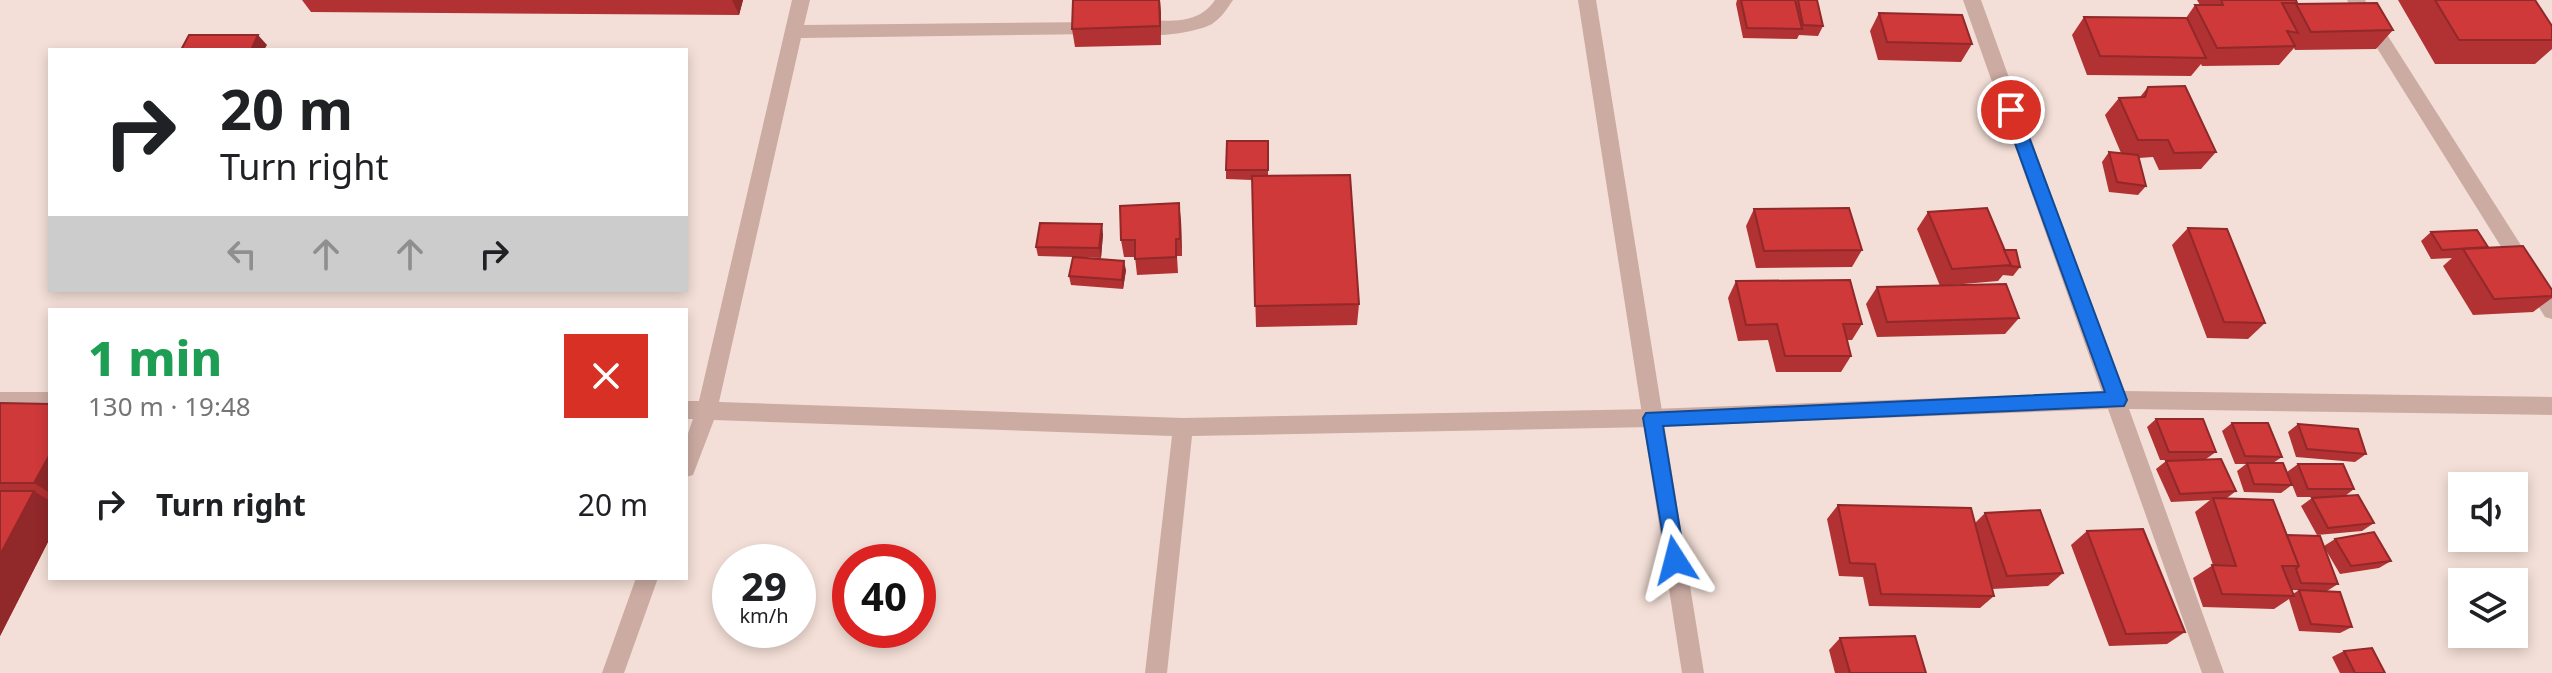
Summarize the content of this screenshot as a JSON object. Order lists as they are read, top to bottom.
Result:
{
  "page": {
    "turn": ["20 m", "Turn right"],
    "heading": ["1 min", "130 m · 19:48"],
    "list": [
      {
        "name": "Turn right",
        "value": "20 m"
      }
    ],
    "speed": "29 km/h",
    "limit": "40"
  }
}
